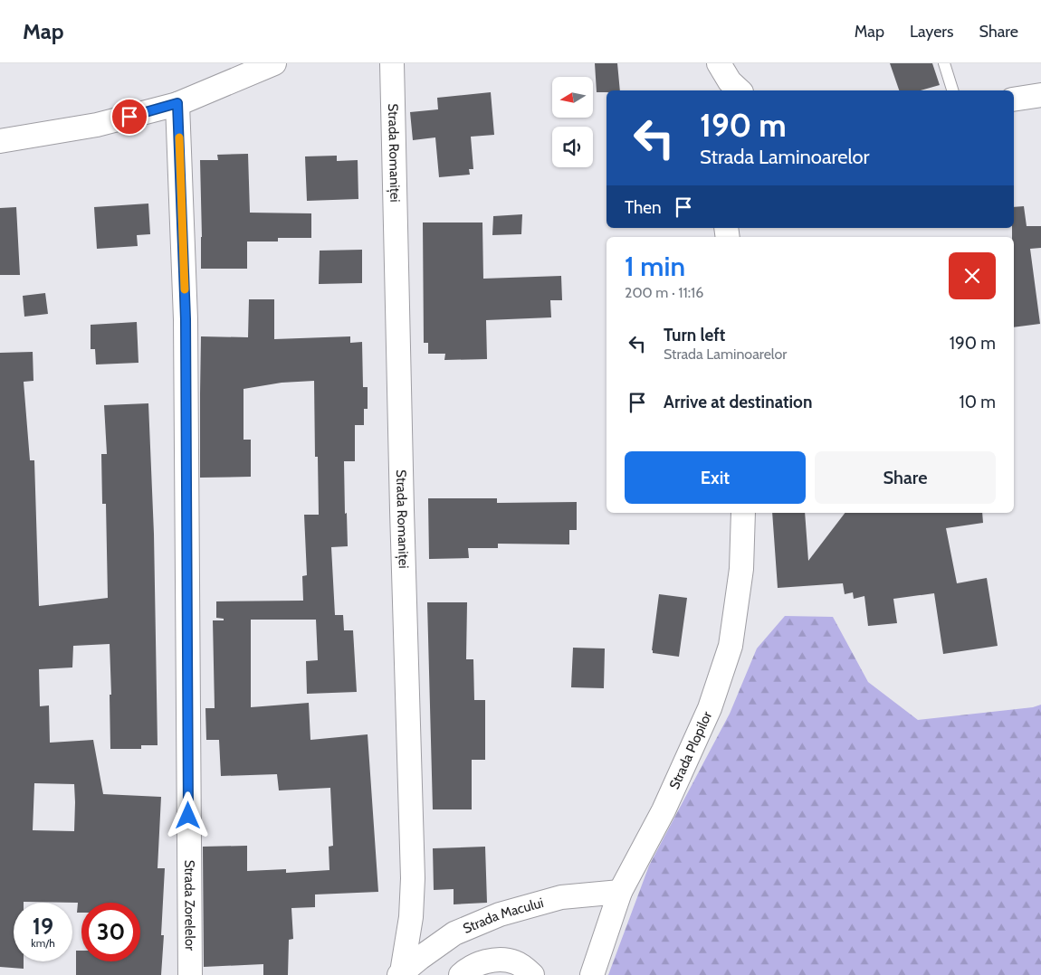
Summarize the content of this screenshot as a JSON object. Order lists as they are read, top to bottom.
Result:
{
  "streets": {
    "street": [
      "Strada Romaniței",
      "Strada Plopilor",
      "Strada Zorelelor",
      "Strada Macului"
    ]
  },
  "crossings": [
    ["Strada Romaniței", "Strada Macului"],
    ["Strada Plopilor", "Strada Macului"]
  ],
  "north": "left",
  "page": {
    "header": "Map",
    "nav": ["Map", "Layers", "Share"],
    "turn": ["190 m", "Strada Laminoarelor"],
    "then": "Then",
    "heading": ["1 min", "200 m · 11:16"],
    "list": [
      {
        "name": "Turn left",
        "note": "Strada Laminoarelor",
        "value": "190 m"
      },
      {
        "name": "Arrive at destination",
        "value": "10 m"
      }
    ],
    "buttons": ["Exit", "Share"],
    "speed": "19 km/h",
    "limit": "30"
  }
}
